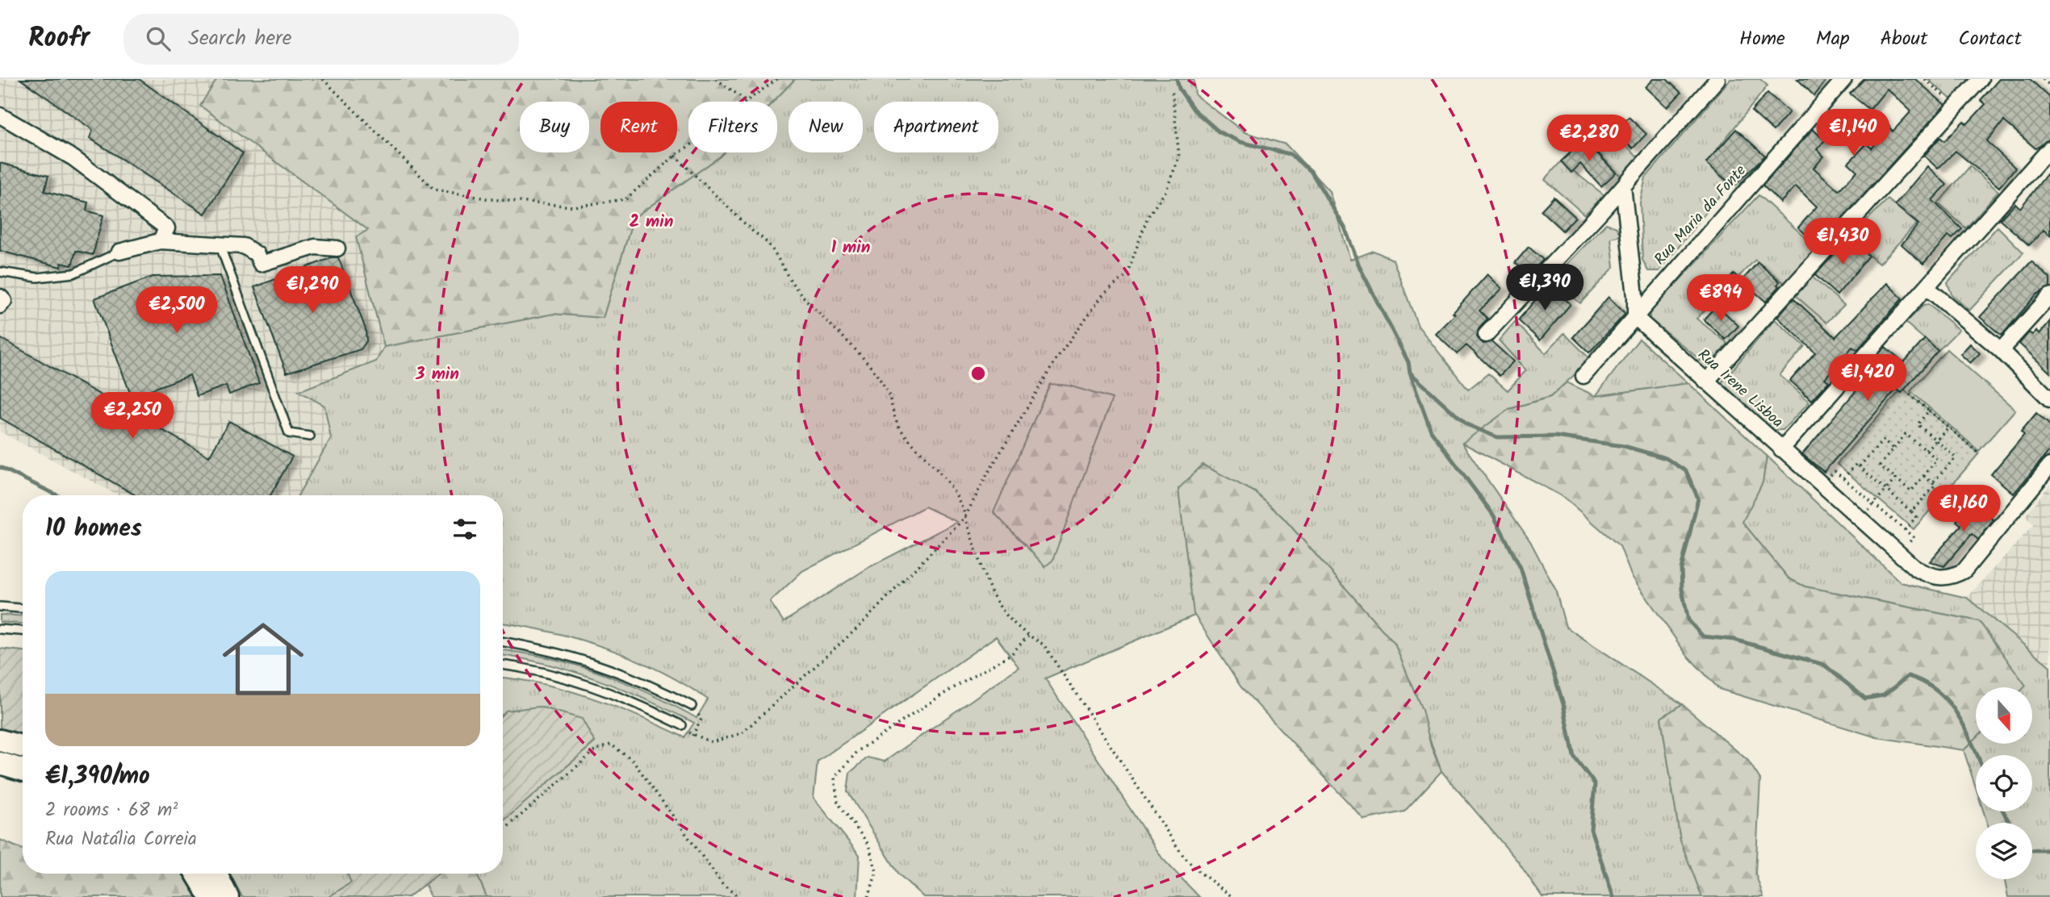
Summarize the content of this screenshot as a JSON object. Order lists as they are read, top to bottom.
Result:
{
  "streets": {
    "street": ["Rua Maria da Fonte", "Rua Irene Lisboa"]
  },
  "crossings": [
    ["Rua Maria da Fonte", "Rua Irene Lisboa"]
  ],
  "north": "bottom",
  "page": {
    "header": "Roofr",
    "search": "Search here",
    "nav": [
      "Home",
      "Map",
      "About",
      "Contact"
    ],
    "chip": [
      "Buy",
      "Rent",
      "Filters",
      "New",
      "Apartment"
    ],
    "price": [
      "€1,140",
      "€2,280",
      "€1,430",
      "€1,390",
      "€1,290",
      "€894",
      "€2,500",
      "€1,420",
      "€2,250",
      "€1,160"
    ],
    "heading": "10 homes",
    "list": [
      {
        "name": "€1,390/mo",
        "note": "2 rooms · 68 m² · Rua Natália Correia"
      }
    ]
  },
  "rings": ["2 min", "1 min", "3 min"]
}
